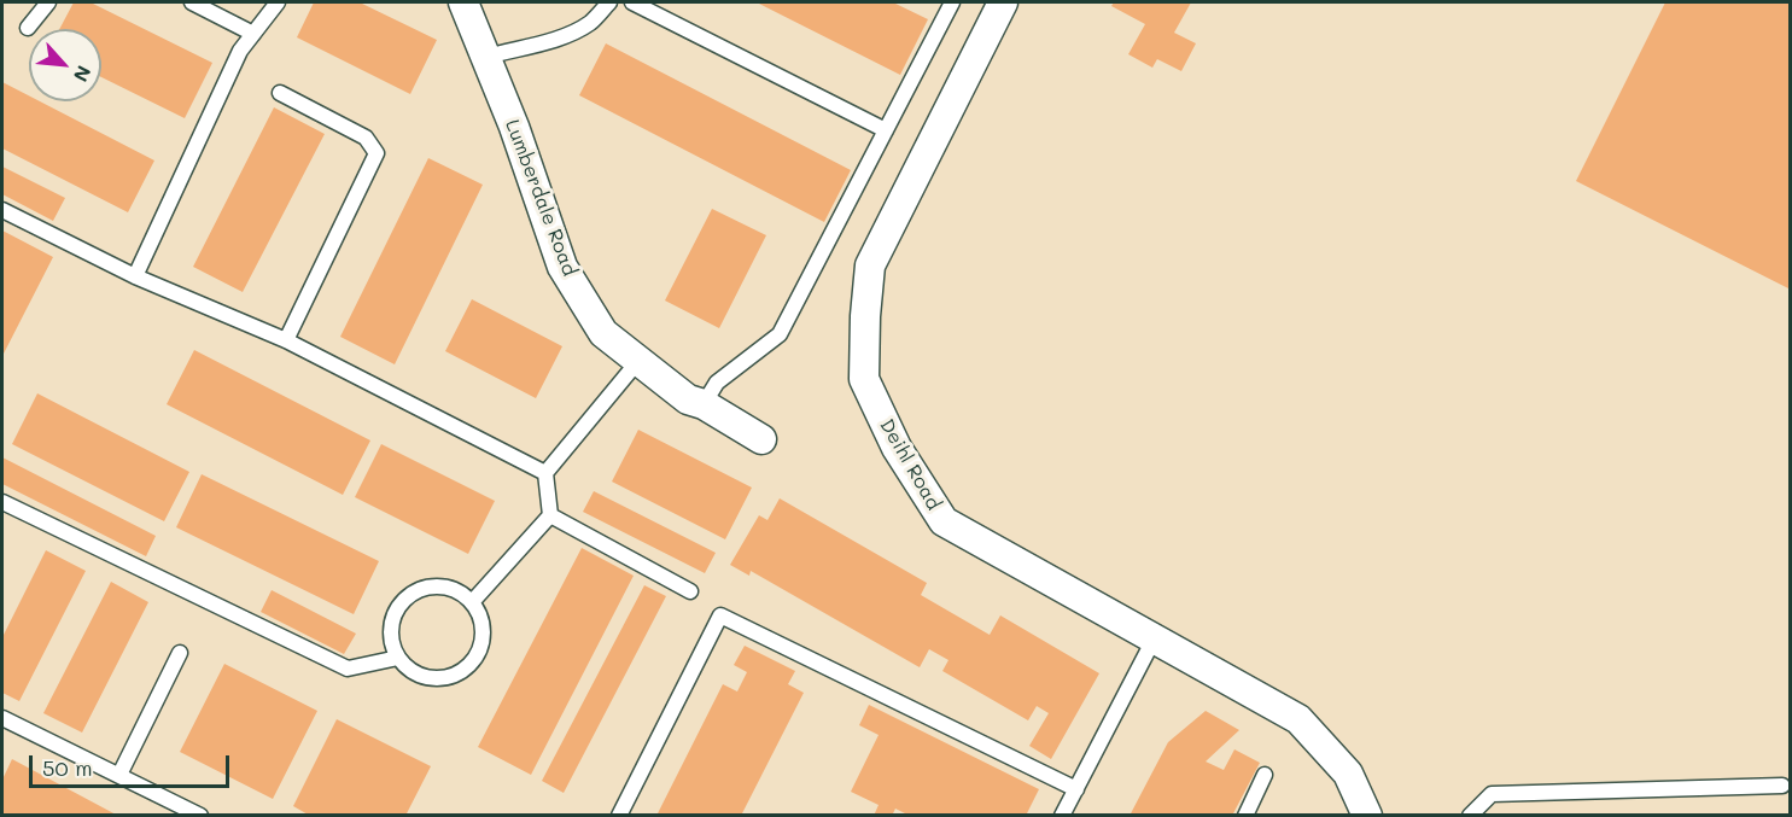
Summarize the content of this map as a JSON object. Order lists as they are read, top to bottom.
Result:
{
  "streets": {
    "street": ["Lumberdale Road", "Deihl Road"]
  },
  "scale_bar": "50 m",
  "north": "bottom right"
}
